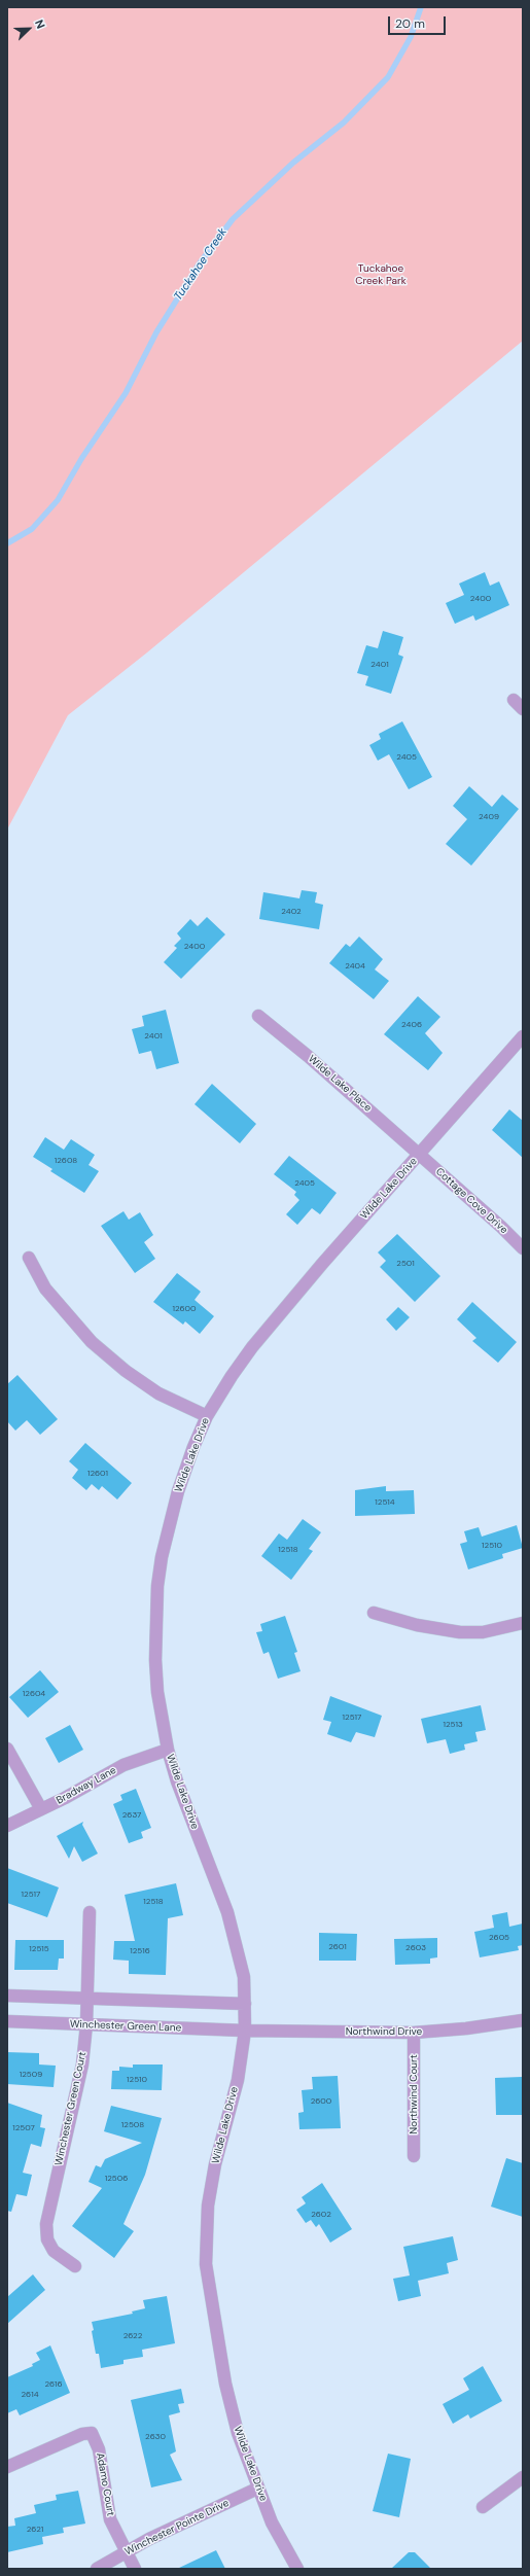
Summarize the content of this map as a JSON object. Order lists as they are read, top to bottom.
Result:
{
  "streets": {
    "street": [
      "Wilde Lake Place",
      "Wilde Lake Drive",
      "Cottage Cove Drive",
      "Bradway Lane",
      "Winchester Green Lane",
      "Northwind Drive",
      "Northwind Court",
      "Winchester Green Court",
      "Adamo Court",
      "Winchester Pointe Drive"
    ]
  },
  "crossings": [
    ["Wilde Lake Place", "Wilde Lake Drive"],
    ["Wilde Lake Place", "Cottage Cove Drive"],
    ["Wilde Lake Drive", "Cottage Cove Drive"],
    ["Wilde Lake Drive", "Bradway Lane"],
    ["Wilde Lake Drive", "Winchester Green Lane"],
    ["Wilde Lake Drive", "Northwind Drive"],
    ["Wilde Lake Drive", "Winchester Pointe Drive"],
    ["Winchester Green Lane", "Northwind Drive"],
    ["Winchester Green Lane", "Winchester Green Court"],
    ["Northwind Drive", "Northwind Court"],
    ["Adamo Court", "Winchester Pointe Drive"]
  ],
  "water": ["Tuckahoe Creek"],
  "parks": ["Tuckahoe Creek Park"],
  "house_numbers": [
    "2400",
    "2401",
    "2405",
    "2409",
    "2402",
    "2400",
    "2404",
    "2406",
    "2401",
    "12608",
    "2405",
    "2501",
    "12600",
    "12601",
    "12514",
    "12510",
    "12518",
    "12604",
    "12517",
    "12513",
    "2637",
    "12517",
    "12518",
    "2605",
    "2601",
    "2603",
    "12515",
    "12516",
    "12509",
    "12510",
    "2600",
    "12508",
    "12507",
    "12506",
    "2602",
    "2622",
    "2616",
    "2614",
    "2630",
    "2621"
  ],
  "scale_bar": "20 m",
  "north": "top right"
}
